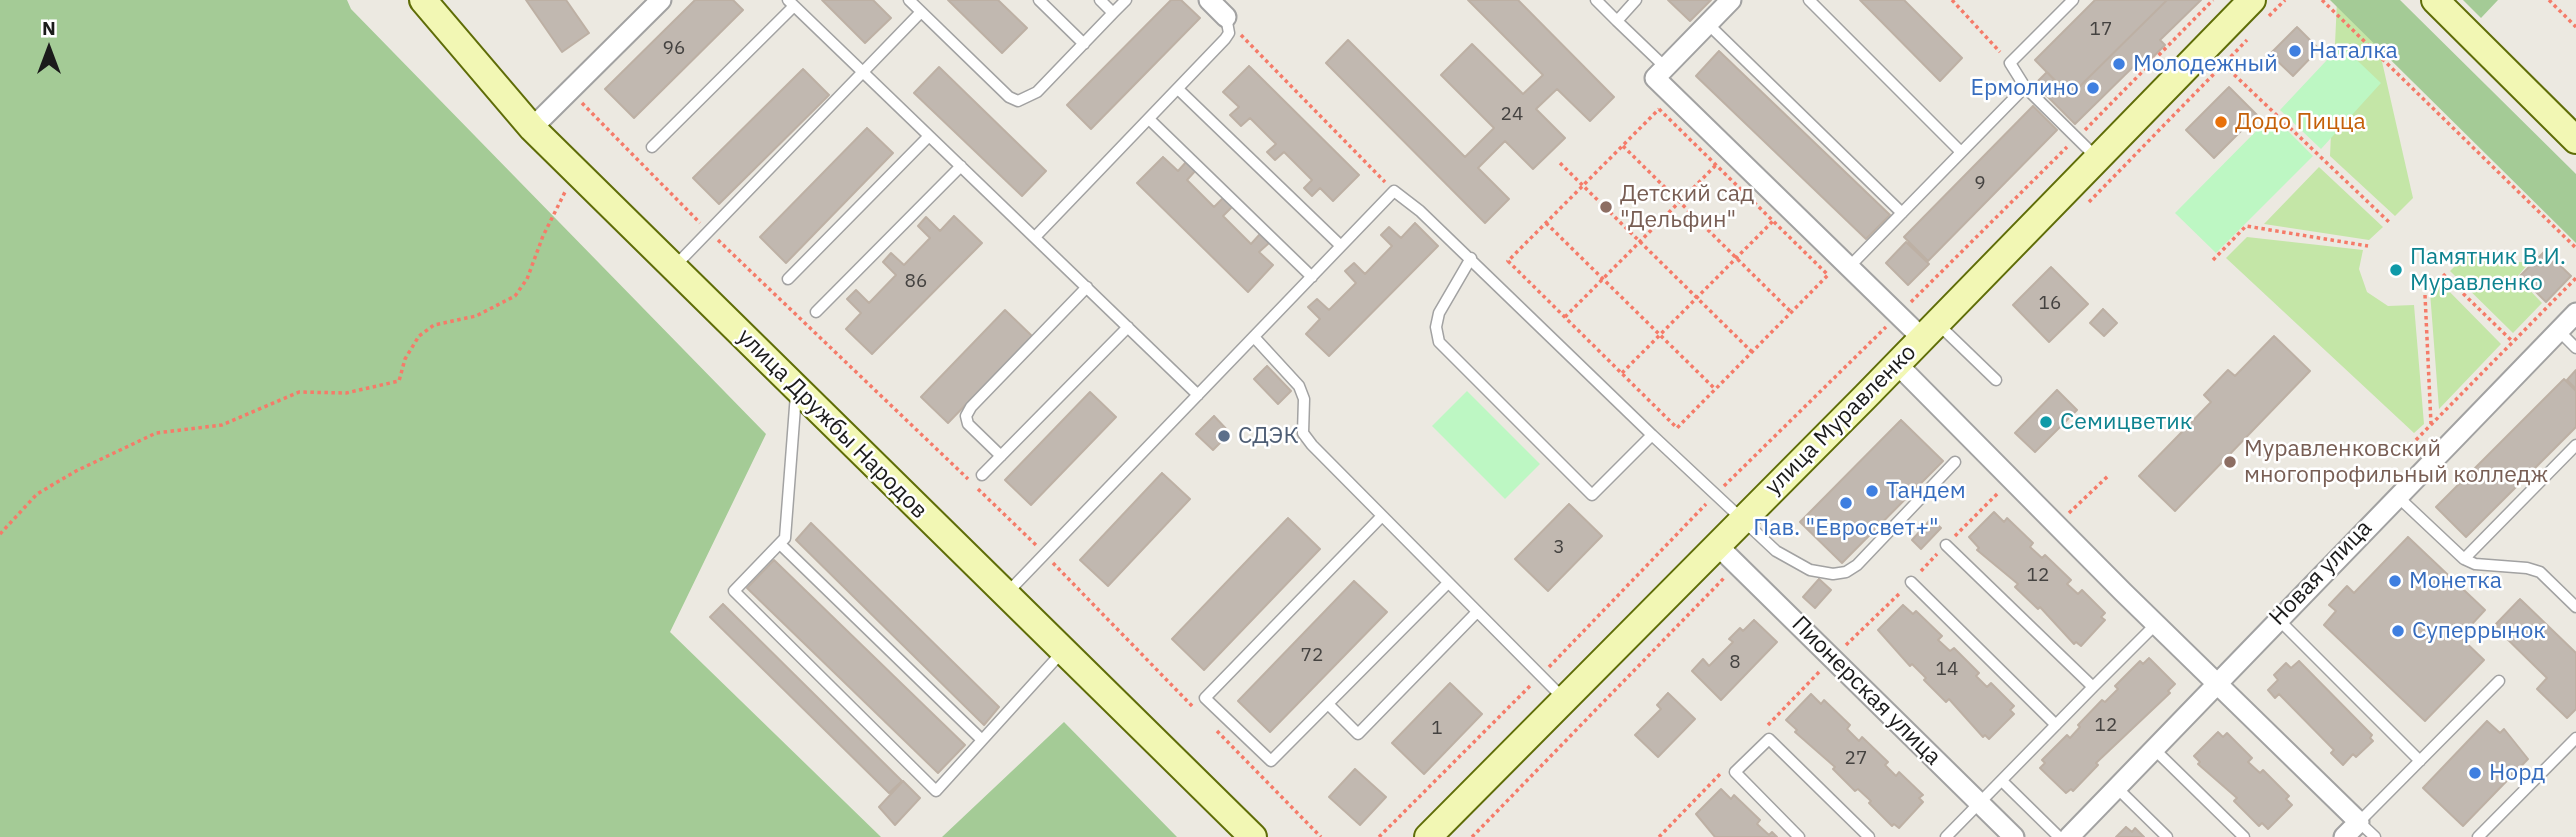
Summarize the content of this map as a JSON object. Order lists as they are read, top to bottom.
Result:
{
  "streets": {
    "street": [
      "улица Муравленко",
      "улица Дружбы Народов",
      "Новая улица",
      "Пионерская улица"
    ]
  },
  "crossings": [
    ["улица Муравленко", "Пионерская улица"]
  ],
  "places": [
    "Наталка",
    "Молодежный",
    "Ермолино",
    "Додо Пицца",
    "Детский сад \"Дельфин\"",
    "Памятник В.И. Муравленко",
    "Семицветик",
    "СДЭК",
    "Муравленковский многопрофильный колледж",
    "Тандем",
    "Пав. \"Евросвет+\"",
    "Монетка",
    "Суперрынок",
    "Норд"
  ],
  "house_numbers": [
    "17",
    "96",
    "24",
    "9",
    "86",
    "16",
    "3",
    "12",
    "72",
    "8",
    "14",
    "12",
    "1",
    "27"
  ],
  "north": "top"
}
